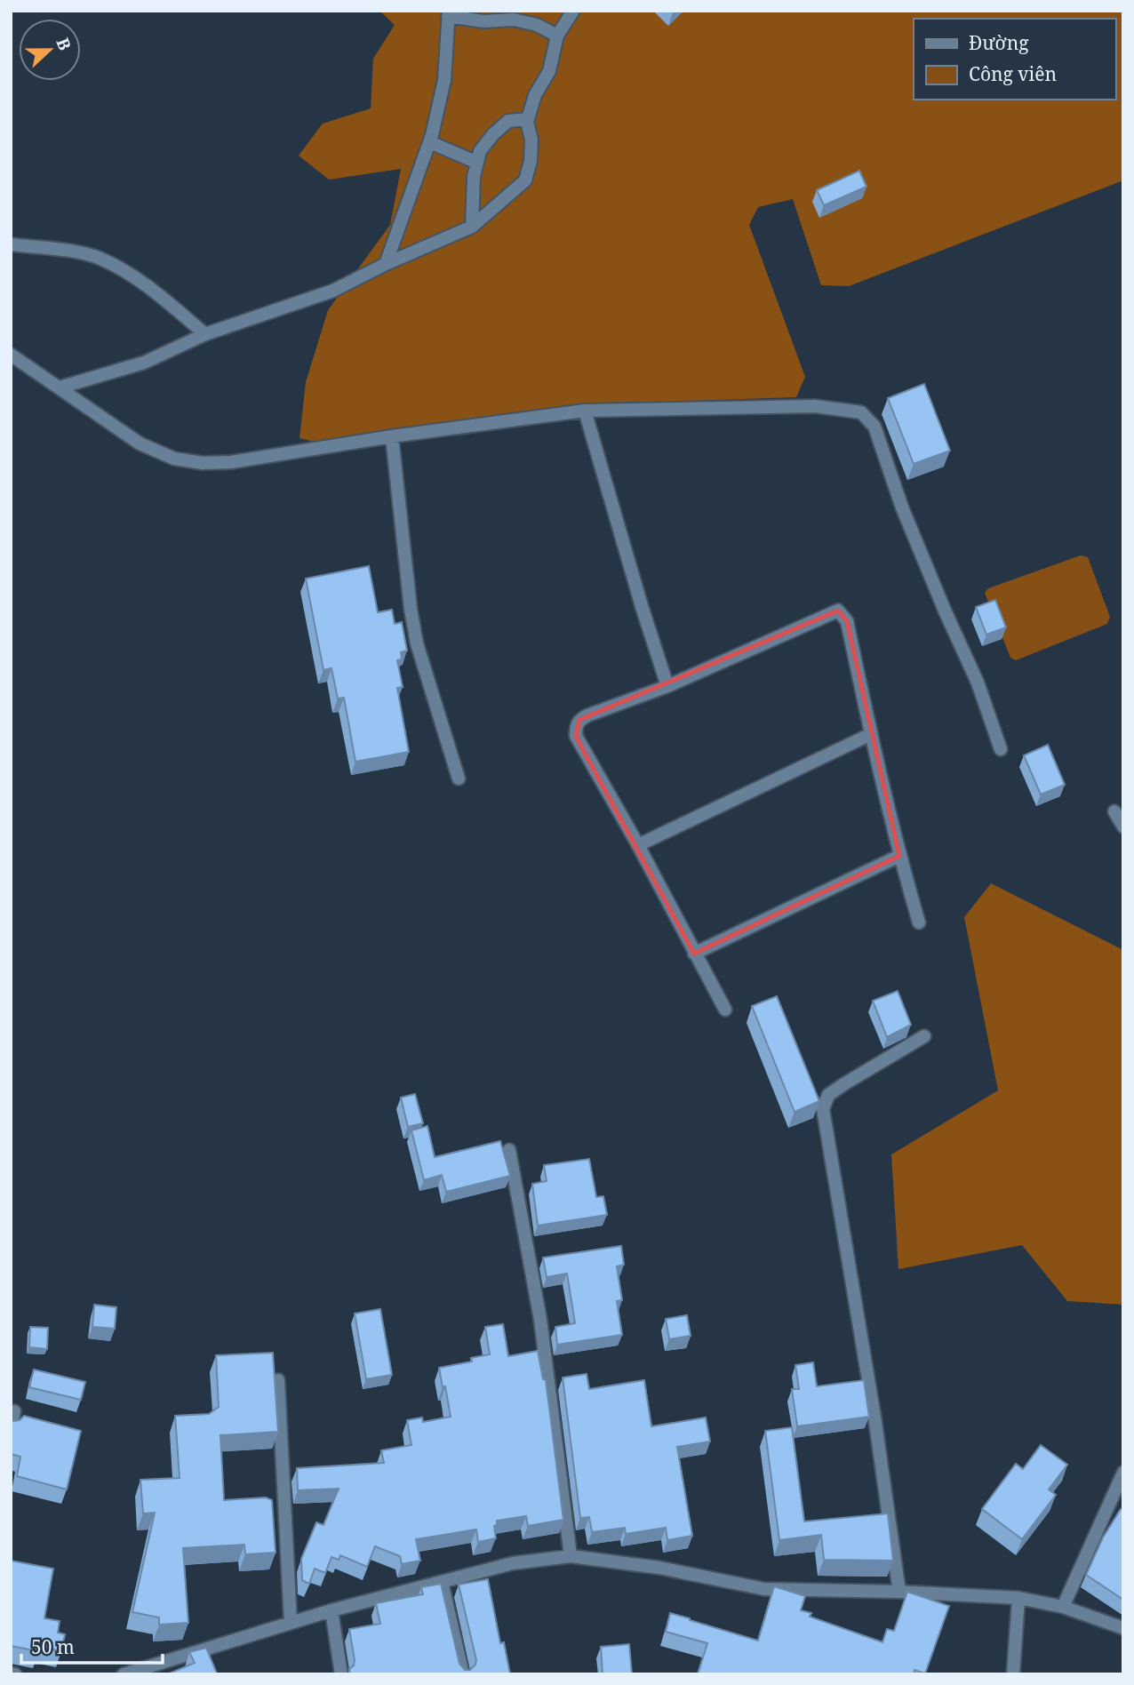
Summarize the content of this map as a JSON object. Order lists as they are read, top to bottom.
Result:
{
  "legend": ["Đường", "Công viên"],
  "scale_bar": "50 m",
  "north": "right"
}
